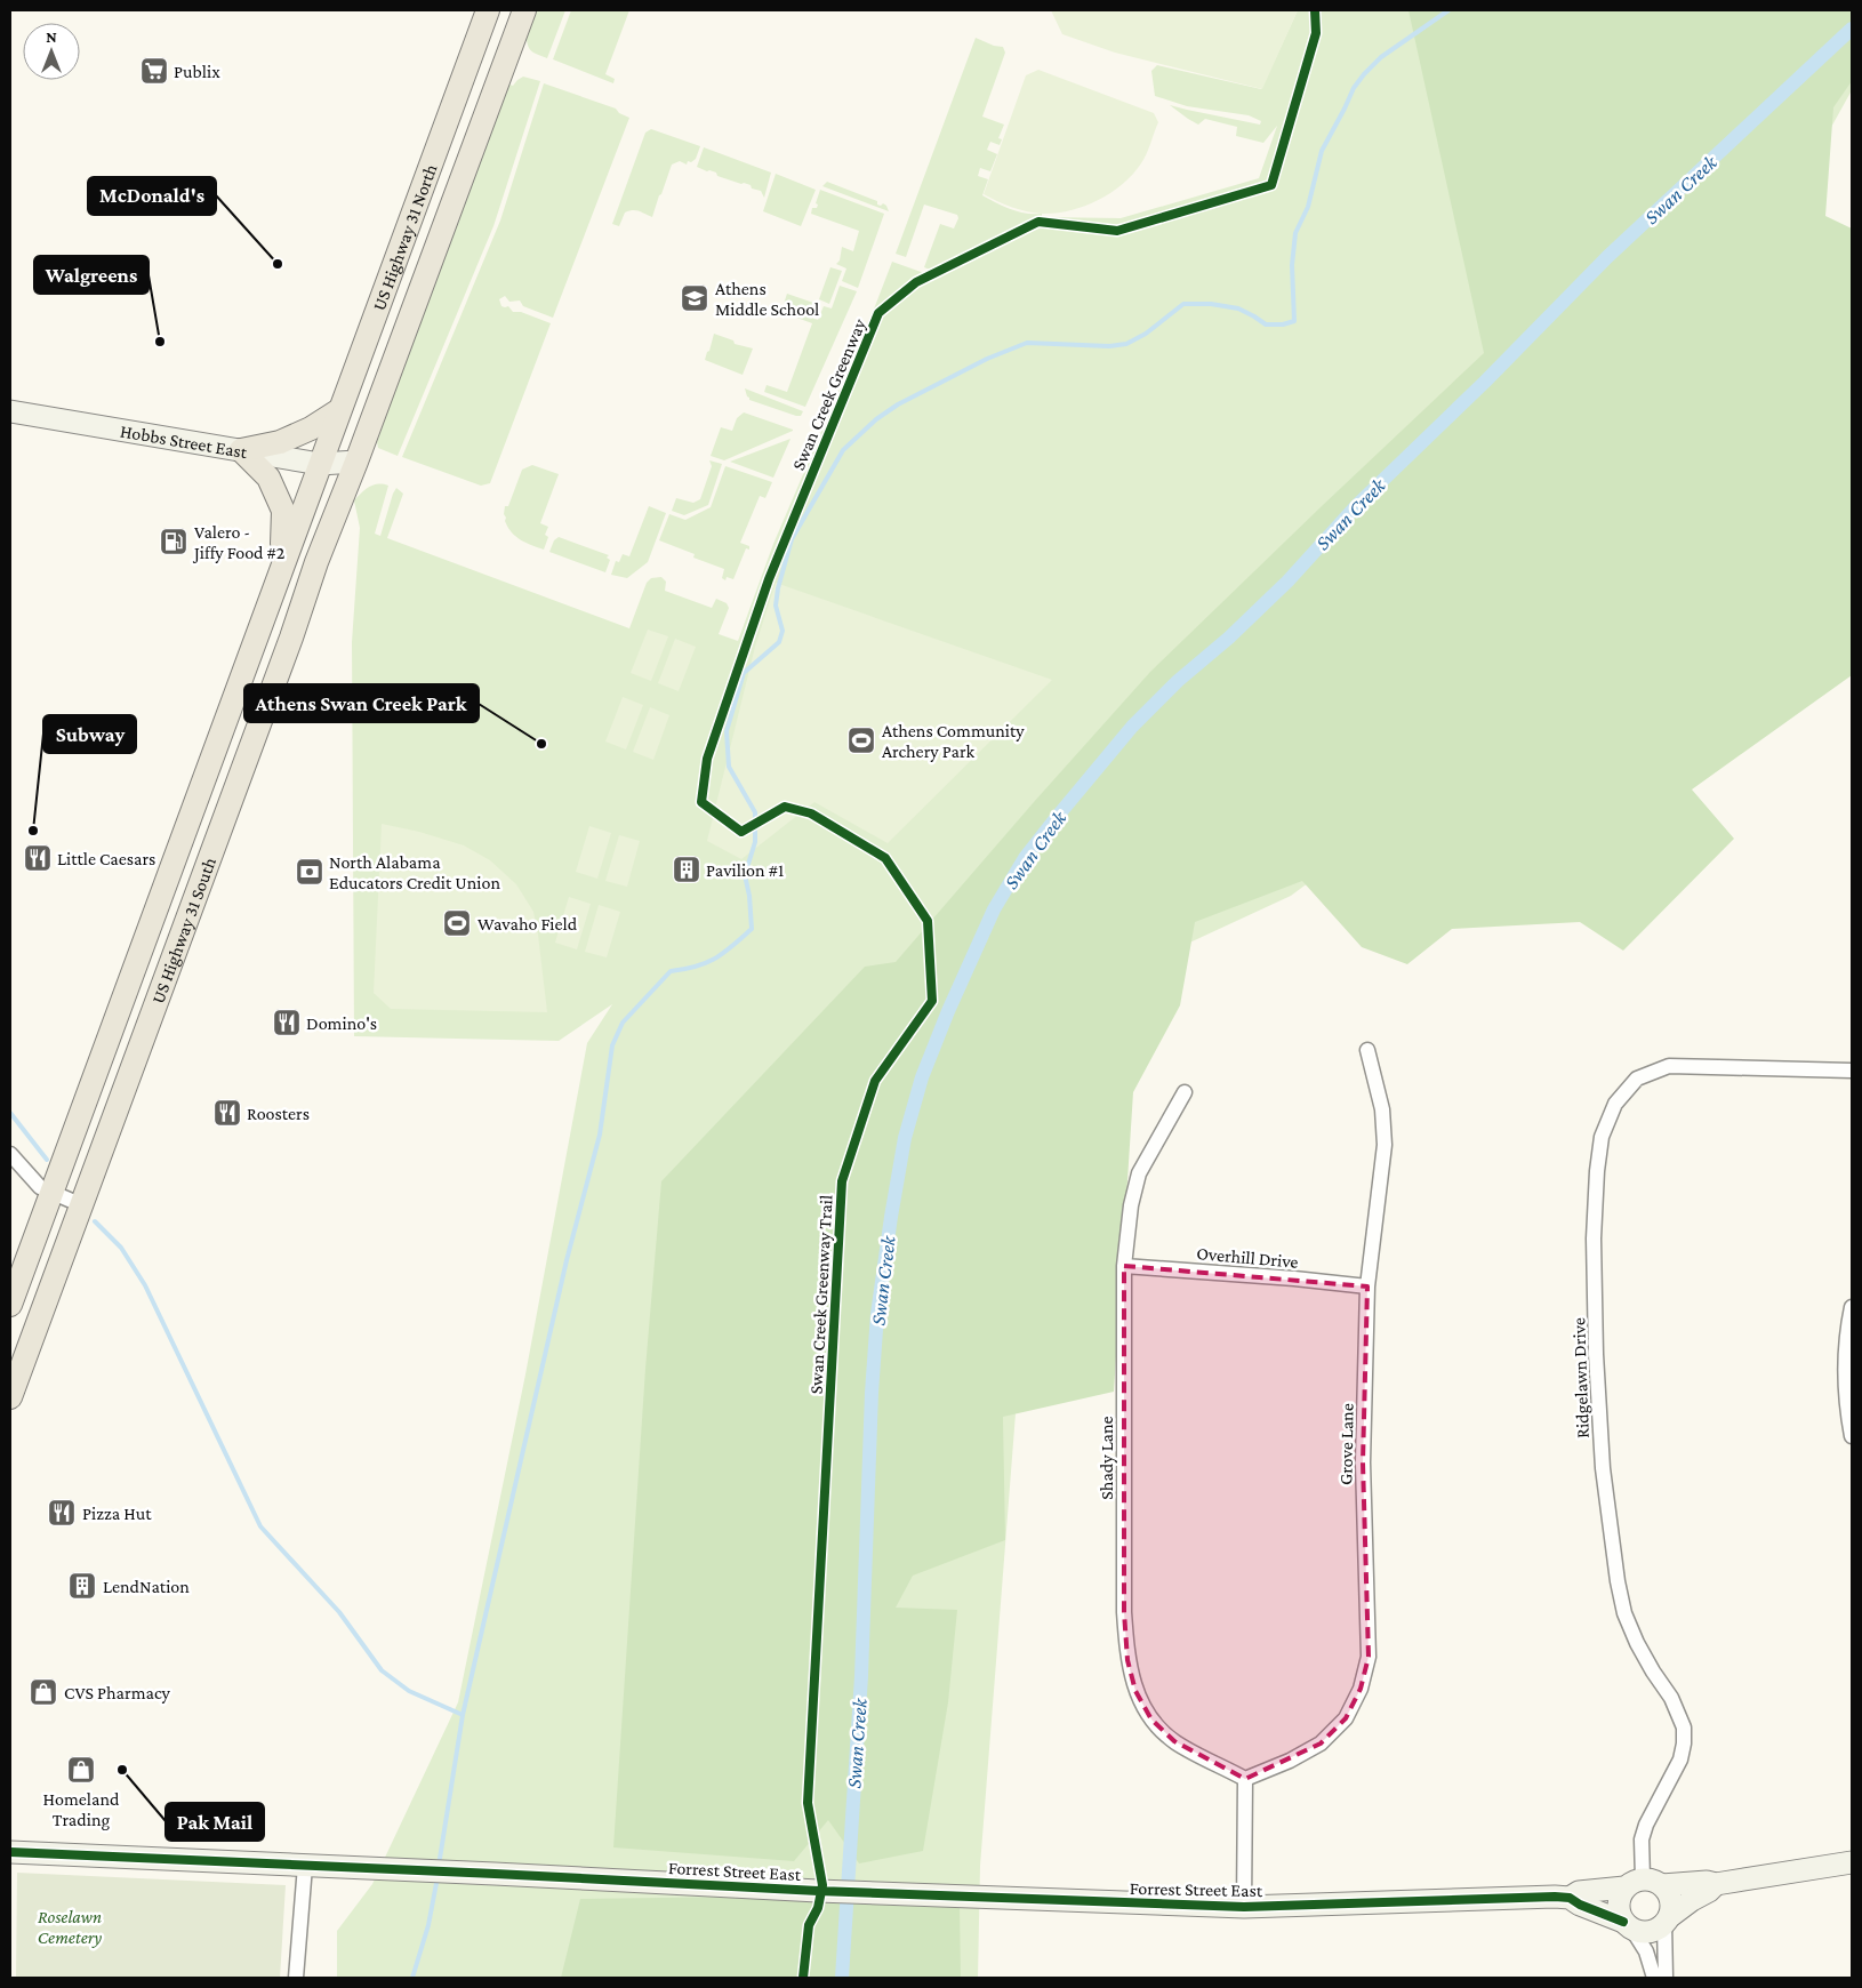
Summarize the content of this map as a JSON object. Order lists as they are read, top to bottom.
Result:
{
  "streets": {
    "main road": ["US Highway 31 North", "US Highway 31 South"],
    "street": [
      "Hobbs Street East",
      "Overhill Drive",
      "Ridgelawn Drive",
      "Grove Lane",
      "Shady Lane",
      "Forrest Street East"
    ],
    "cycle path": ["Swan Creek Greenway"]
  },
  "crossings": [
    ["US Highway 31 North", "Hobbs Street East"],
    ["US Highway 31 North", "US Highway 31 South"],
    ["Hobbs Street East", "US Highway 31 South"],
    ["Overhill Drive", "Grove Lane"],
    ["Overhill Drive", "Shady Lane"],
    ["Ridgelawn Drive", "Forrest Street East"],
    ["Grove Lane", "Shady Lane"]
  ],
  "water": ["Swan Creek"],
  "parks": ["Roselawn Cemetery"],
  "places": {
    "supermarket": ["Publix"],
    "other": [
      "McDonald's",
      "Walgreens",
      "Athens Swan Creek Park",
      "Subway",
      "Pak Mail"
    ],
    "school or university": ["Athens Middle School"],
    "fuel station": ["Valero - Jiffy Food #2"],
    "sports": ["Athens Community Archery Park", "Wavaho Field"],
    "restaurant": [
      "Little Caesars",
      "Domino's",
      "Roosters",
      "Pizza Hut"
    ],
    "building": ["Pavilion #1", "LendNation"],
    "bank": ["North Alabama Educators Credit Union"],
    "shop": ["CVS Pharmacy", "Homeland Trading"]
  },
  "north": "top"
}
